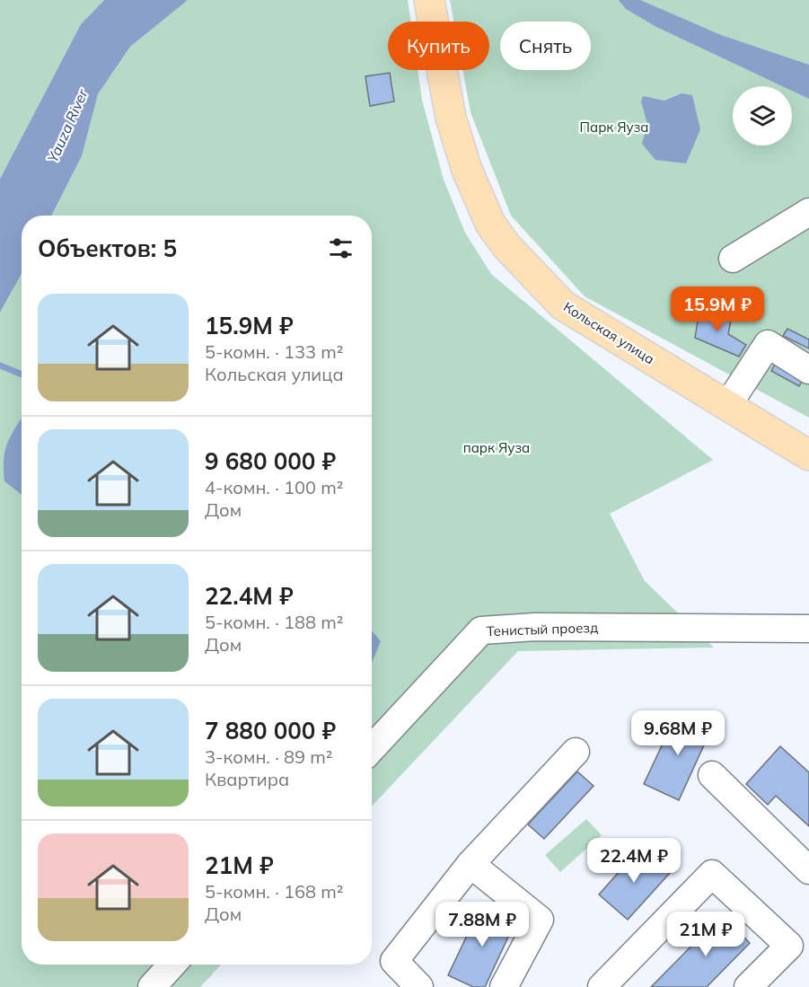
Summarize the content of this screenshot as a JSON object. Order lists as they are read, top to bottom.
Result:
{
  "streets": {
    "main road": ["Кольская улица"],
    "street": ["Тенистый проезд"]
  },
  "water": ["Yauza River"],
  "parks": ["Парк Яуза", "парк Яуза"],
  "page": {
    "chip": ["Купить", "Снять"],
    "heading": "Объектов: 5",
    "list": [
      {
        "name": "15.9M ₽",
        "note": "5-комн. · 133 m² · Кольская улица"
      },
      {
        "name": "9 680 000 ₽",
        "note": "4-комн. · 100 m² · Дом"
      },
      {
        "name": "22.4M ₽",
        "note": "5-комн. · 188 m² · Дом"
      },
      {
        "name": "7 880 000 ₽",
        "note": "3-комн. · 89 m² · Квартира"
      },
      {
        "name": "21M ₽",
        "note": "5-комн. · 168 m² · Дом"
      }
    ],
    "price": [
      "15.9M ₽",
      "9.68M ₽",
      "22.4M ₽",
      "7.88M ₽",
      "21M ₽"
    ]
  }
}
